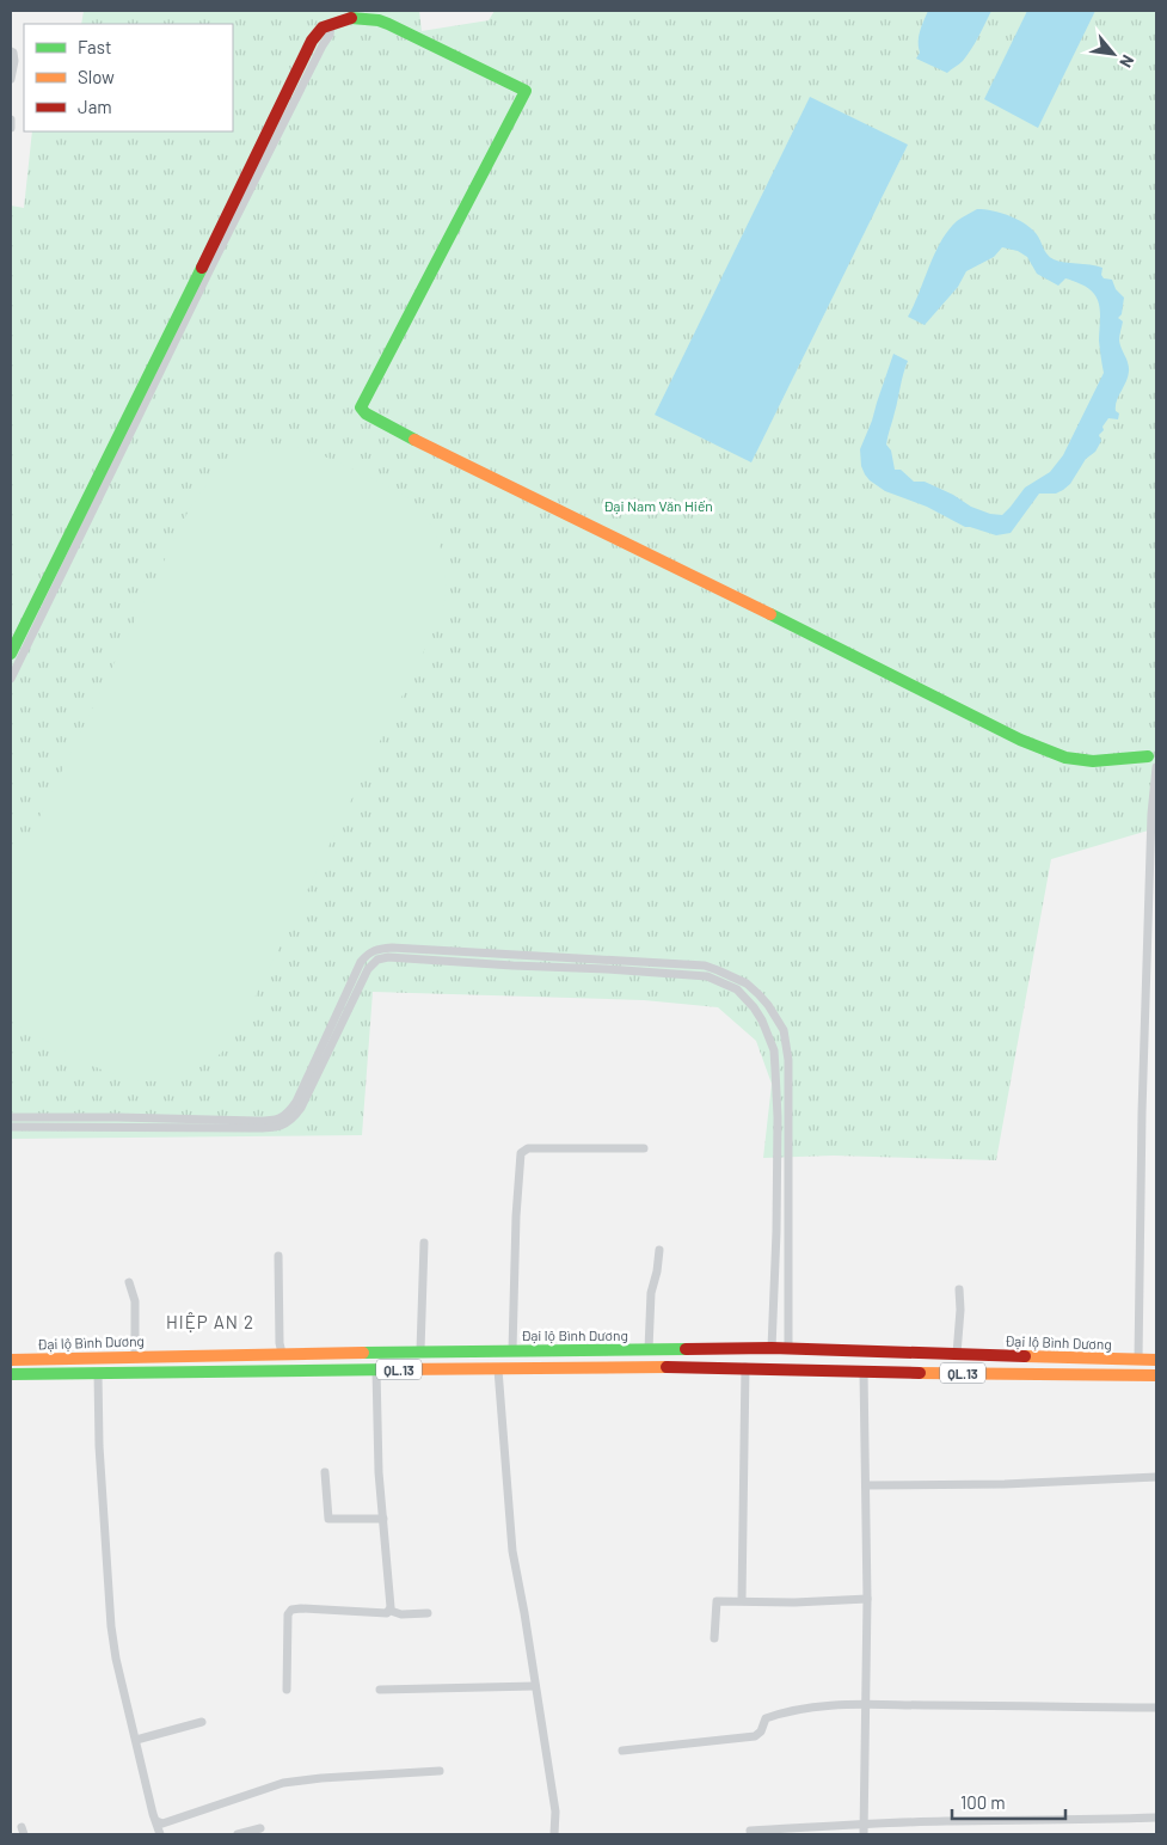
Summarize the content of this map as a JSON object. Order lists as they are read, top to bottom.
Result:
{
  "streets": {
    "main road": ["Đại lộ Bình Dương", "QL.13"]
  },
  "crossings": [
    ["Đại lộ Bình Dương", "QL.13"]
  ],
  "districts": ["HIỆP AN 2"],
  "parks": ["Đại Nam Văn Hiến"],
  "legend": ["Fast", "Slow", "Jam"],
  "scale_bar": "100 m",
  "north": "bottom right"
}
